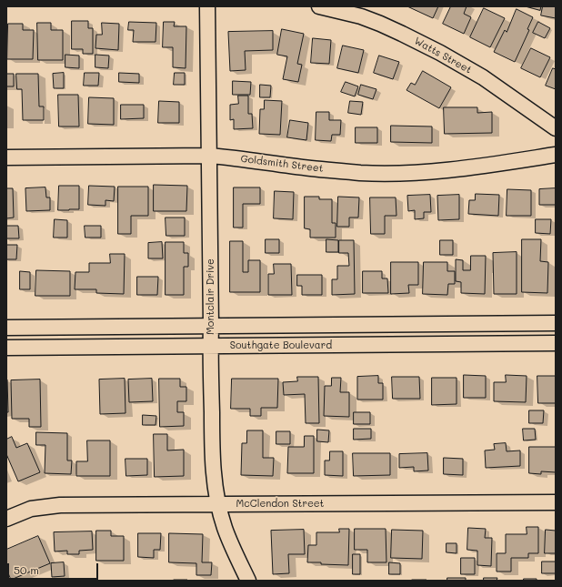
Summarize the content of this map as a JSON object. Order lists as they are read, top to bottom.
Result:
{
  "streets": {
    "street": [
      "Watts Street",
      "Goldsmith Street",
      "Montclair Drive",
      "Southgate Boulevard",
      "McClendon Street"
    ]
  },
  "crossings": [
    ["Goldsmith Street", "Montclair Drive"],
    ["Montclair Drive", "Southgate Boulevard"],
    ["Montclair Drive", "McClendon Street"]
  ],
  "scale_bar": "50 m"
}
